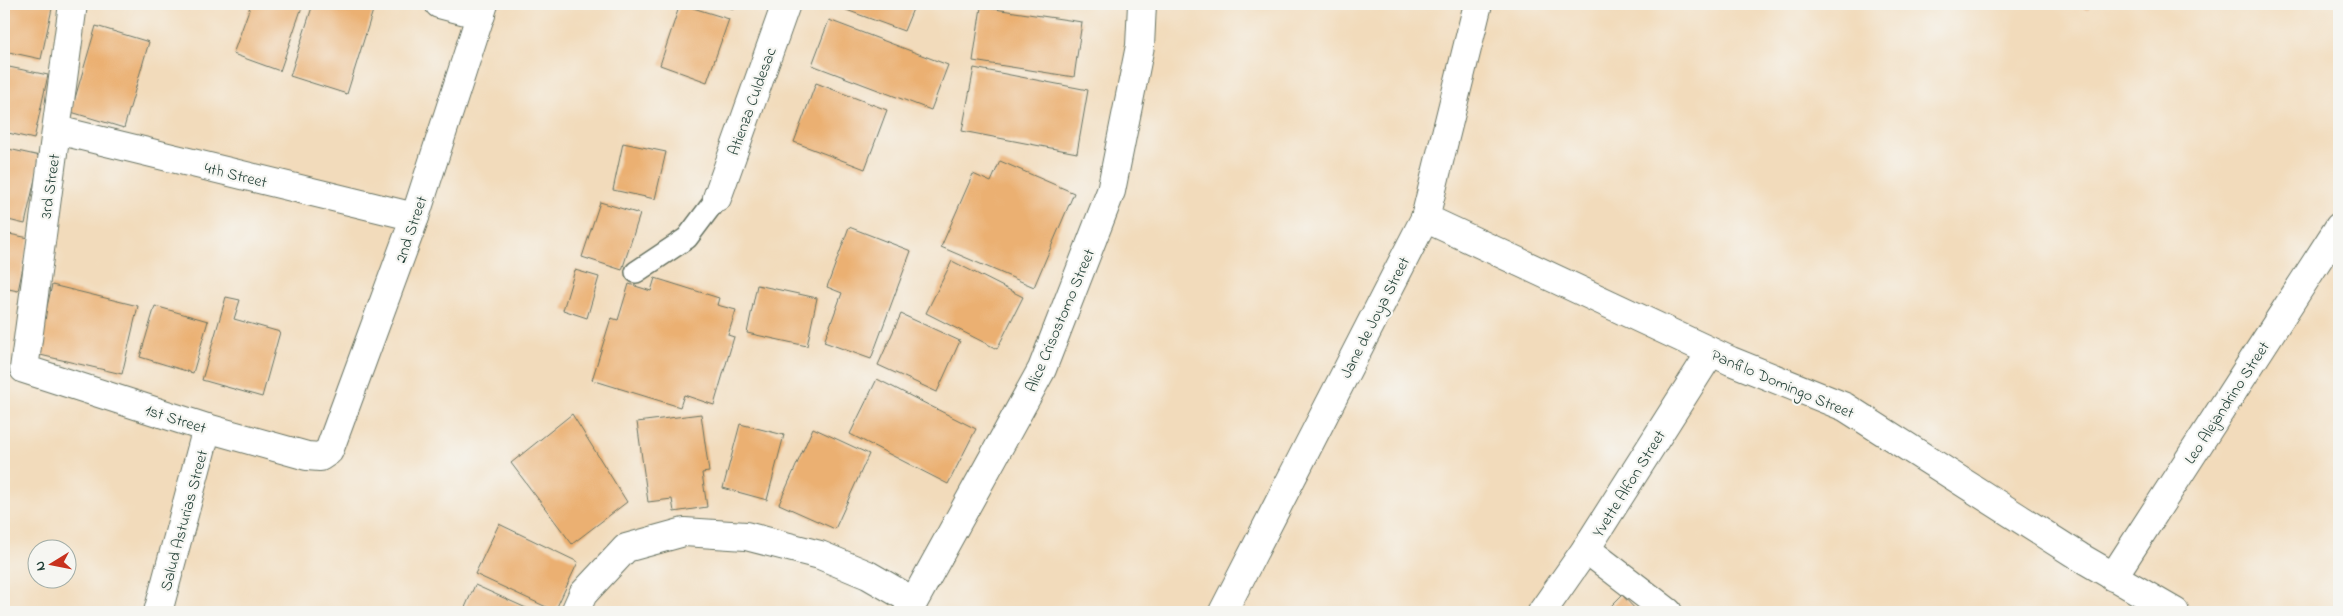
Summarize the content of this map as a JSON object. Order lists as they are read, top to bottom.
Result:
{
  "streets": {
    "street": [
      "Atienza Culdesac",
      "4th Street",
      "3rd Street",
      "2nd Street",
      "Jane de Joya Street",
      "Alice Crisostomo Street",
      "Panfilo Domingo Street",
      "Leo Alejandrino Street",
      "1st Street",
      "Yvette Alfon Street",
      "Salud Asturias Street"
    ]
  },
  "crossings": [
    ["4th Street", "3rd Street"],
    ["4th Street", "2nd Street"],
    ["3rd Street", "1st Street"],
    ["2nd Street", "1st Street"],
    ["Jane de Joya Street", "Panfilo Domingo Street"],
    ["Panfilo Domingo Street", "Leo Alejandrino Street"],
    ["Panfilo Domingo Street", "Yvette Alfon Street"],
    ["1st Street", "Salud Asturias Street"]
  ],
  "north": "left"
}
